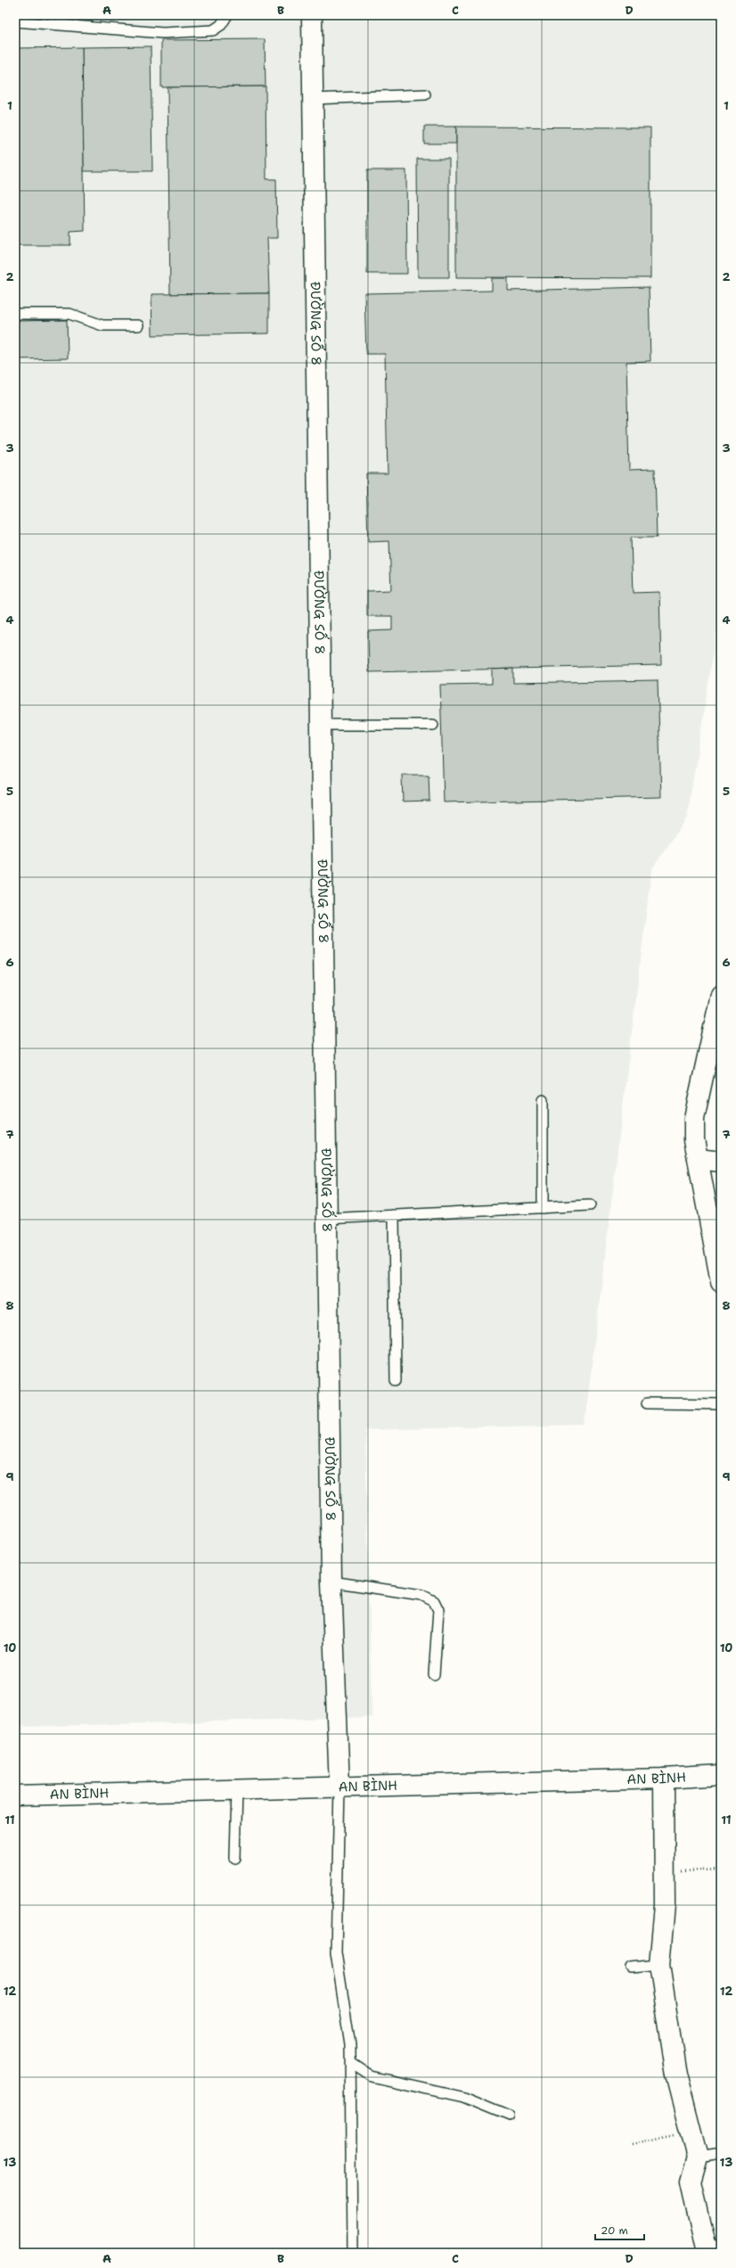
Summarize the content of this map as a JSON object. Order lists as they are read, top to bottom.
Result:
{
  "streets": {
    "street": ["ĐƯỜNG SỐ 8", "AN BÌNH"]
  },
  "crossings": [
    ["ĐƯỜNG SỐ 8", "AN BÌNH"]
  ],
  "scale_bar": "20 m",
  "grid": {
    "columns": [
      "A",
      "B",
      "C",
      "D"
    ],
    "rows": [
      "1",
      "2",
      "3",
      "4",
      "5",
      "6",
      "7",
      "8",
      "9",
      "10",
      "11",
      "12",
      "13"
    ]
  }
}
